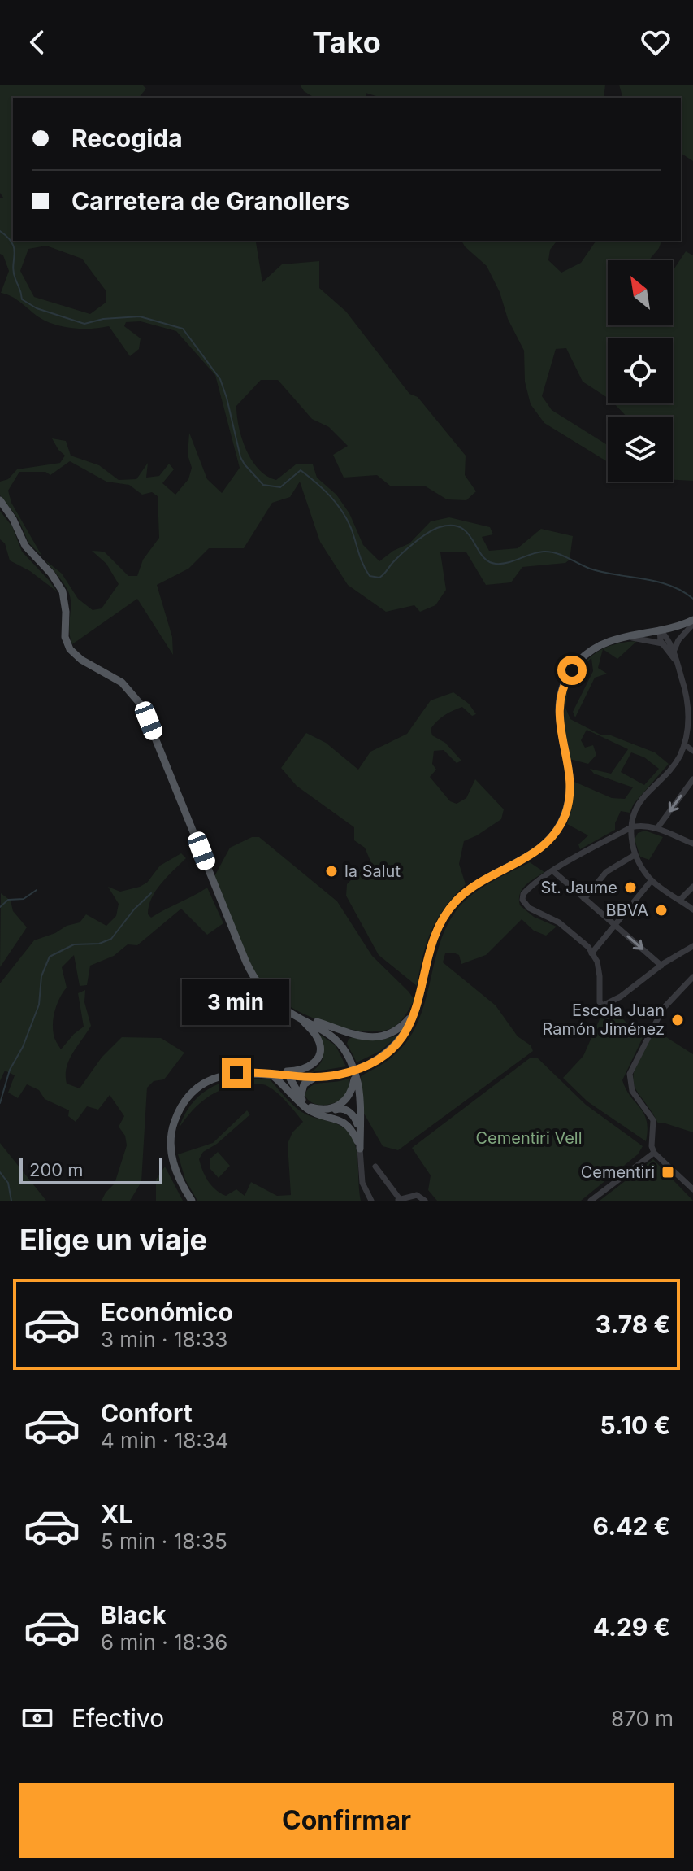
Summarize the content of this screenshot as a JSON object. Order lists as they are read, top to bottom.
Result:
{
  "parks": ["Cementiri Vell"],
  "places": {
    "other": [
      "la Salut",
      "St. Jaume",
      "BBVA",
      "Escola Juan Ramón Jiménez"
    ],
    "transit": ["Cementiri"]
  },
  "scale_bar": "200 m",
  "north": "top left",
  "page": {
    "header": "Tako",
    "banner": ["Recogida", "Carretera de Granollers"],
    "bubble": "3 min",
    "scale": "200 m",
    "heading": "Elige un viaje",
    "list": [
      {
        "name": "Económico",
        "note": "3 min · 18:33",
        "value": "3.78 €"
      },
      {
        "name": "Confort",
        "note": "4 min · 18:34",
        "value": "5.10 €"
      },
      {
        "name": "XL",
        "note": "5 min · 18:35",
        "value": "6.42 €"
      },
      {
        "name": "Black",
        "note": "6 min · 18:36",
        "value": "4.29 €"
      }
    ],
    "pay": ["Efectivo", "870 m"],
    "buttons": "Confirmar"
  }
}
